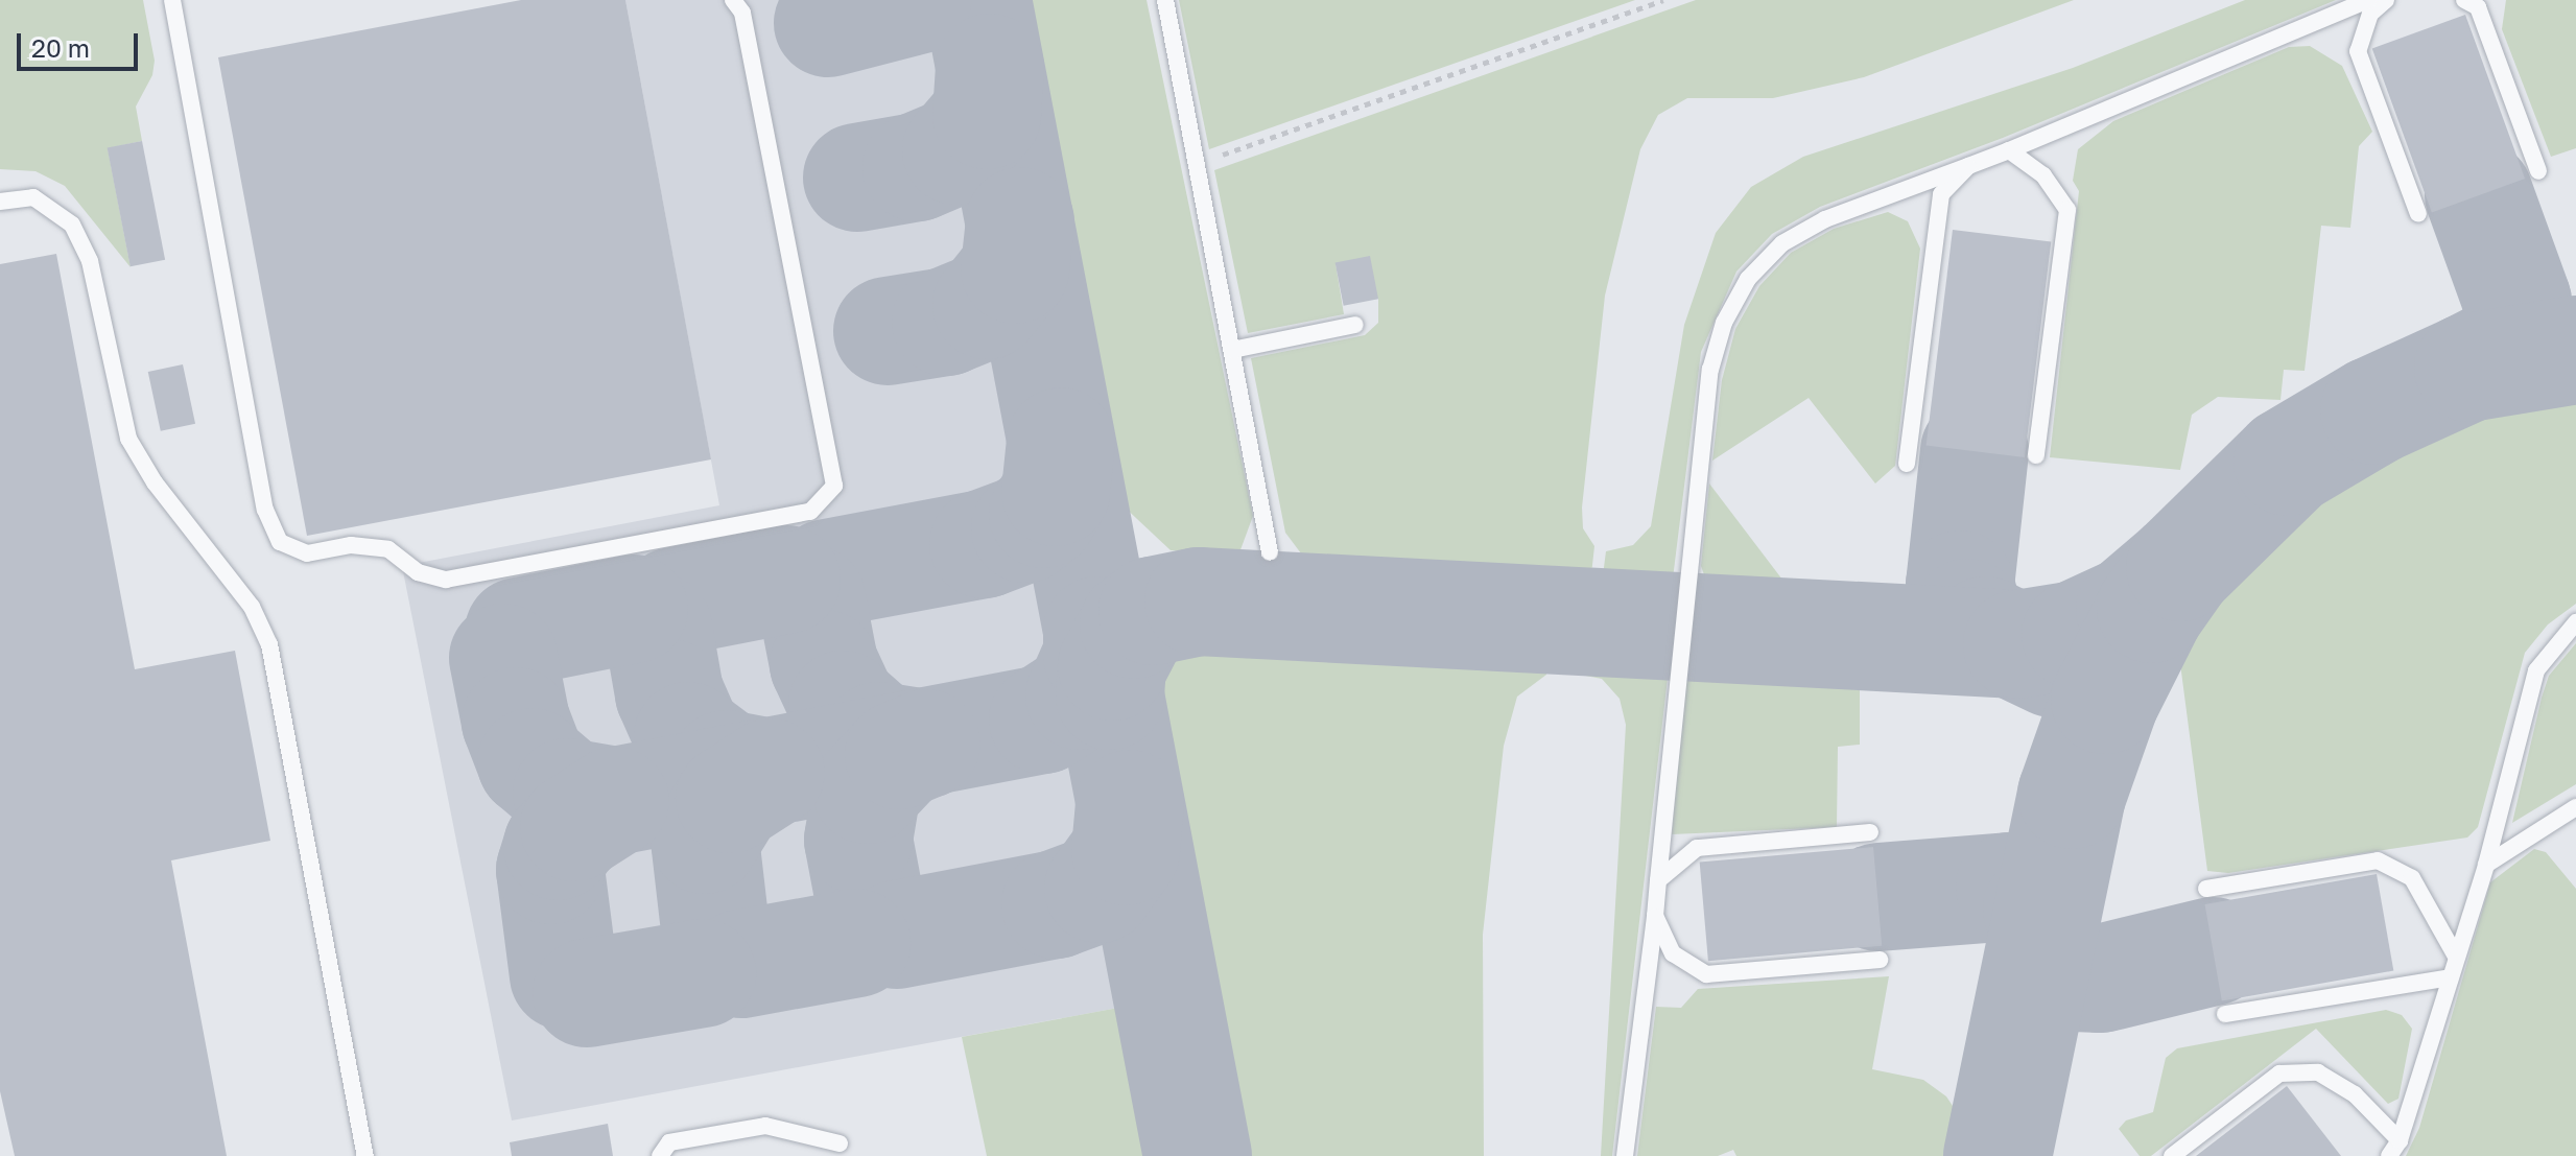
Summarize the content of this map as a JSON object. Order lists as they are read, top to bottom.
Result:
{
  "scale_bar": "20 m"
}
